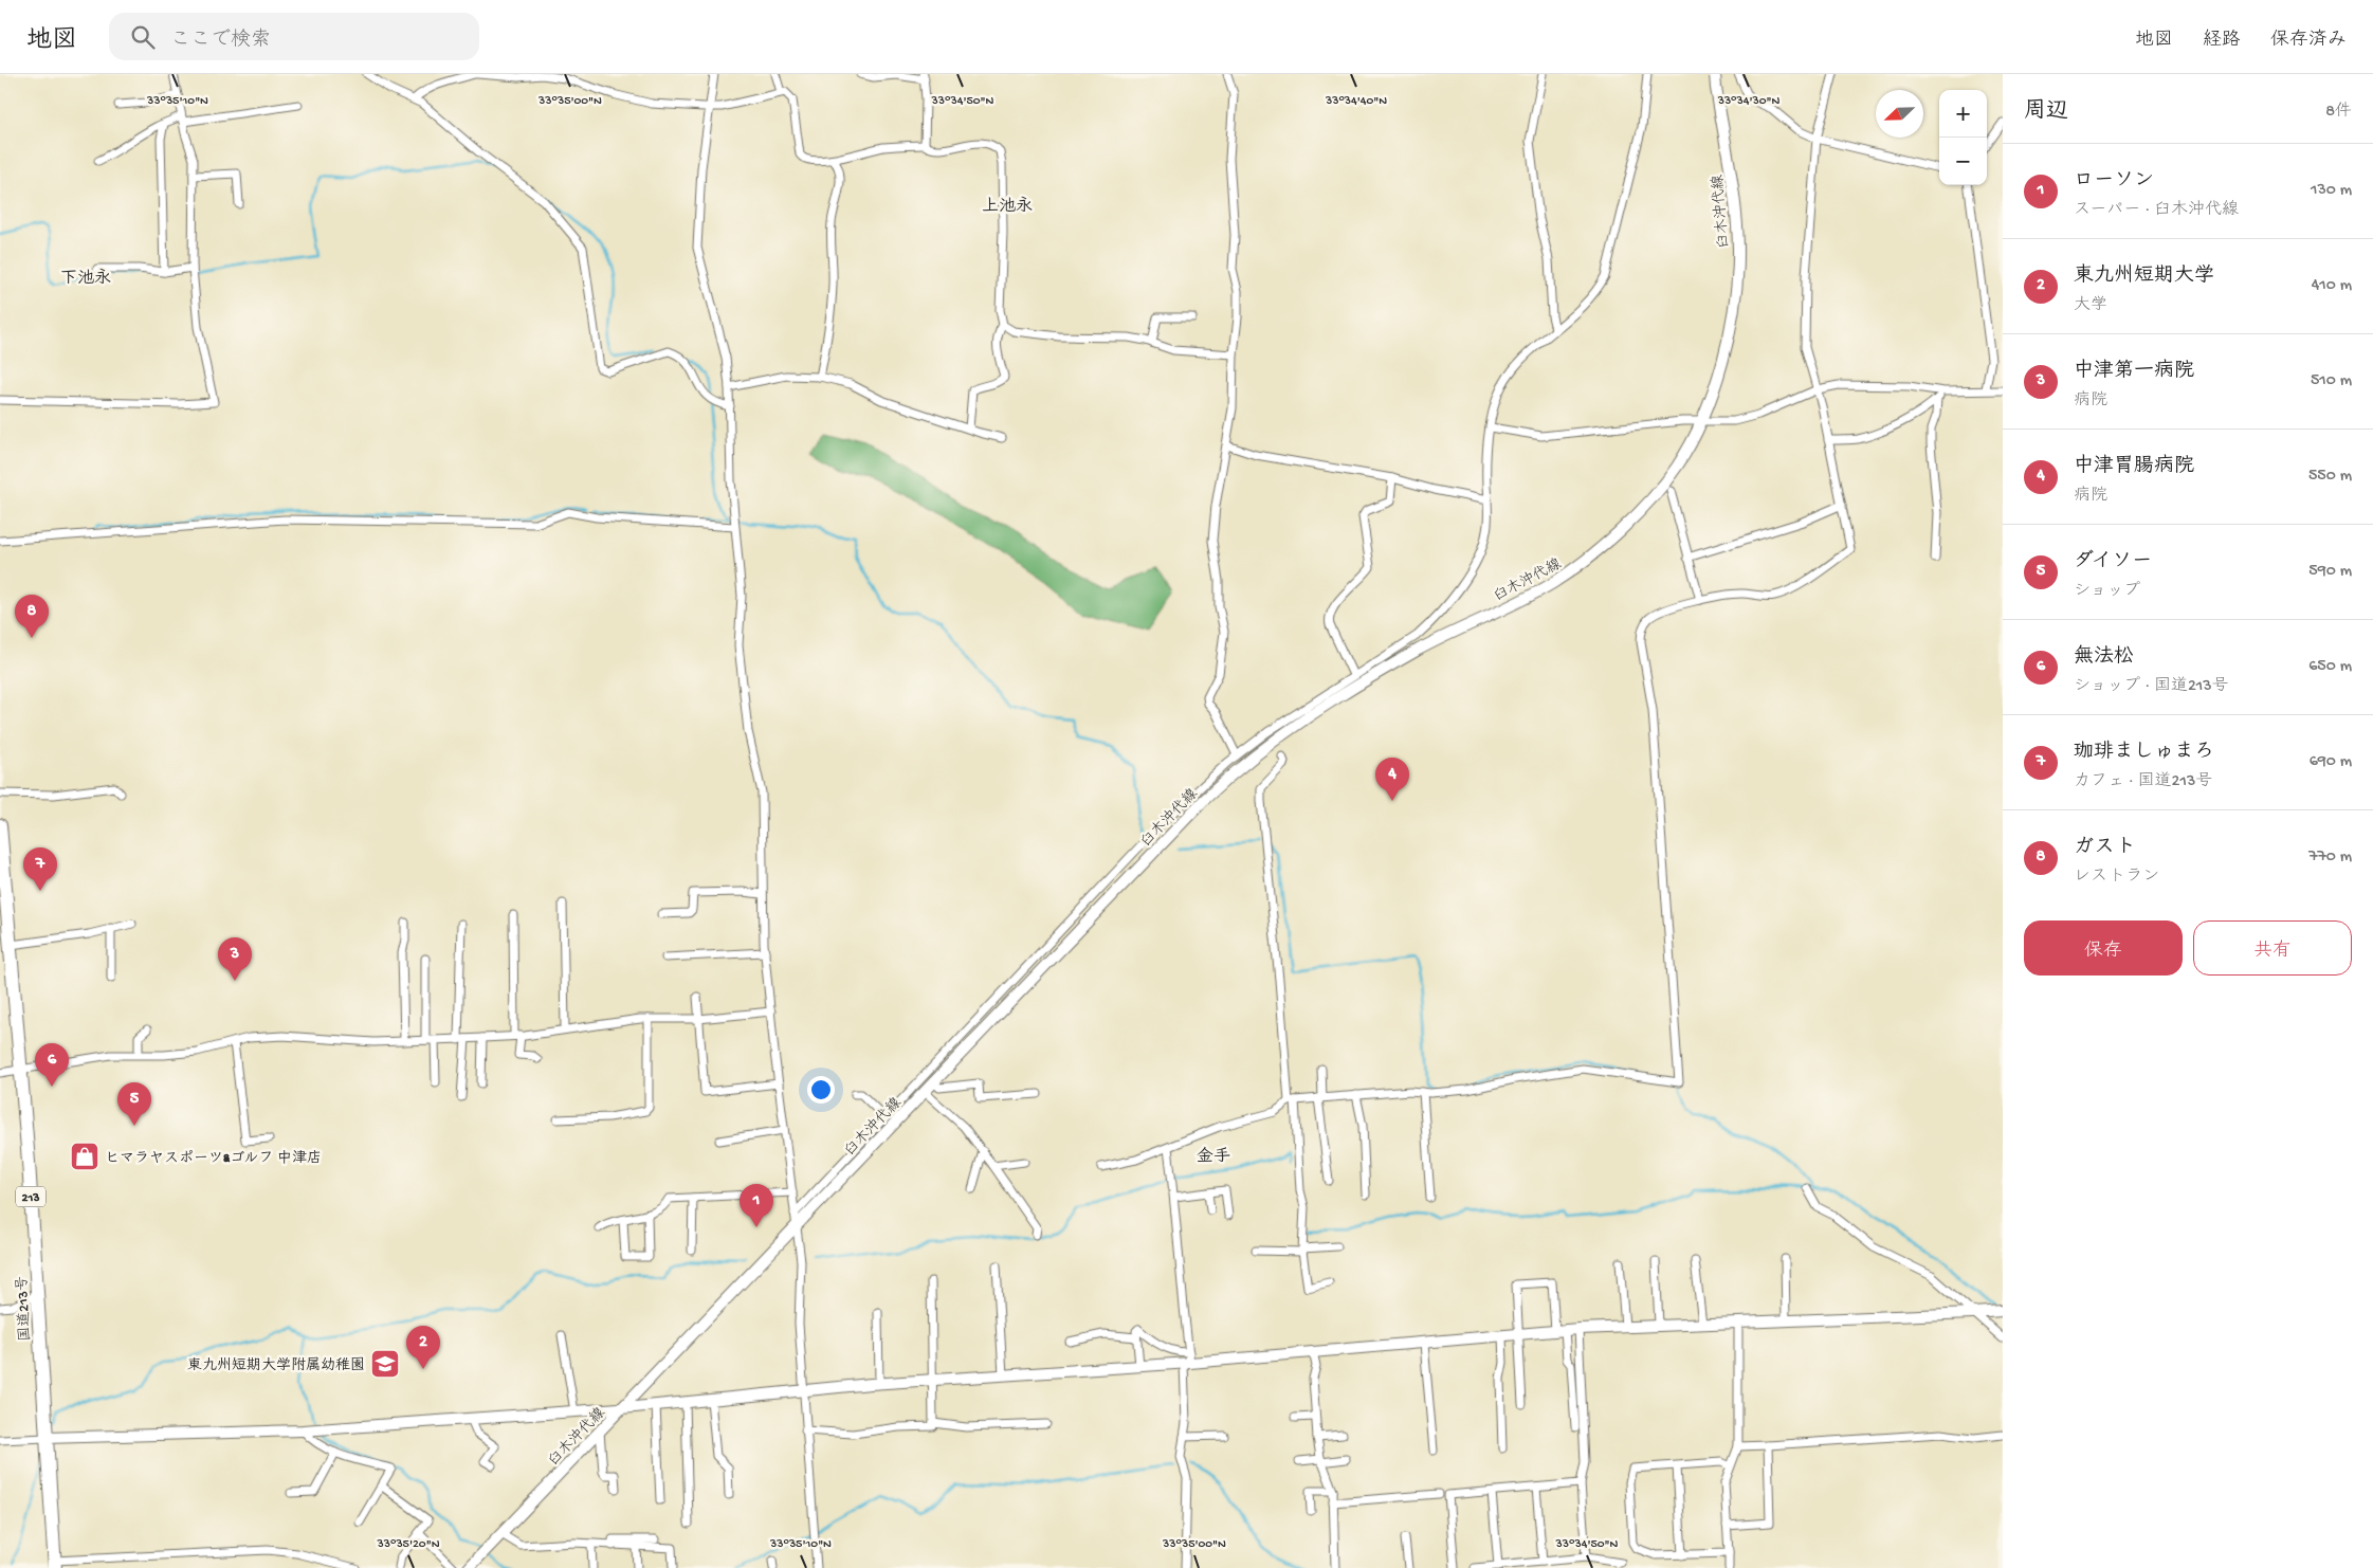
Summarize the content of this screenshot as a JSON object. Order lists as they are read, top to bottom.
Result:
{
  "streets": {
    "highway": ["213", "国道213号"],
    "main road": ["臼木沖代線"]
  },
  "districts": ["上池永", "下池永", "金手"],
  "places": {
    "shop": ["ヒマラヤスポーツ&ゴルフ 中津店"],
    "school or university": ["東九州短期大学附属幼稚園"]
  },
  "north": "bottom left",
  "page": {
    "header": "地図",
    "search": "ここで検索",
    "nav": ["地図", "経路", "保存済み"],
    "heading": ["周辺", "8件"],
    "map_buttons": ["+", "−"],
    "list": [
      {
        "mark": "1",
        "name": "ローソン",
        "note": "スーパー · 臼木沖代線",
        "value": "130 m"
      },
      {
        "mark": "2",
        "name": "東九州短期大学",
        "note": "大学",
        "value": "410 m"
      },
      {
        "mark": "3",
        "name": "中津第一病院",
        "note": "病院",
        "value": "510 m"
      },
      {
        "mark": "4",
        "name": "中津胃腸病院",
        "note": "病院",
        "value": "550 m"
      },
      {
        "mark": "5",
        "name": "ダイソー",
        "note": "ショップ",
        "value": "590 m"
      },
      {
        "mark": "6",
        "name": "無法松",
        "note": "ショップ · 国道213号",
        "value": "650 m"
      },
      {
        "mark": "7",
        "name": "珈琲ましゅまろ",
        "note": "カフェ · 国道213号",
        "value": "690 m"
      },
      {
        "mark": "8",
        "name": "ガスト",
        "note": "レストラン",
        "value": "770 m"
      }
    ],
    "pins": [
      "8",
      "4",
      "7",
      "3",
      "6",
      "5",
      "1",
      "2"
    ],
    "buttons": ["保存", "共有"]
  },
  "coordinates": [
    "33°35'10\"N",
    "33°35'00\"N",
    "33°34'50\"N",
    "33°34'40\"N",
    "33°34'30\"N",
    "33°35'20\"N"
  ]
}
